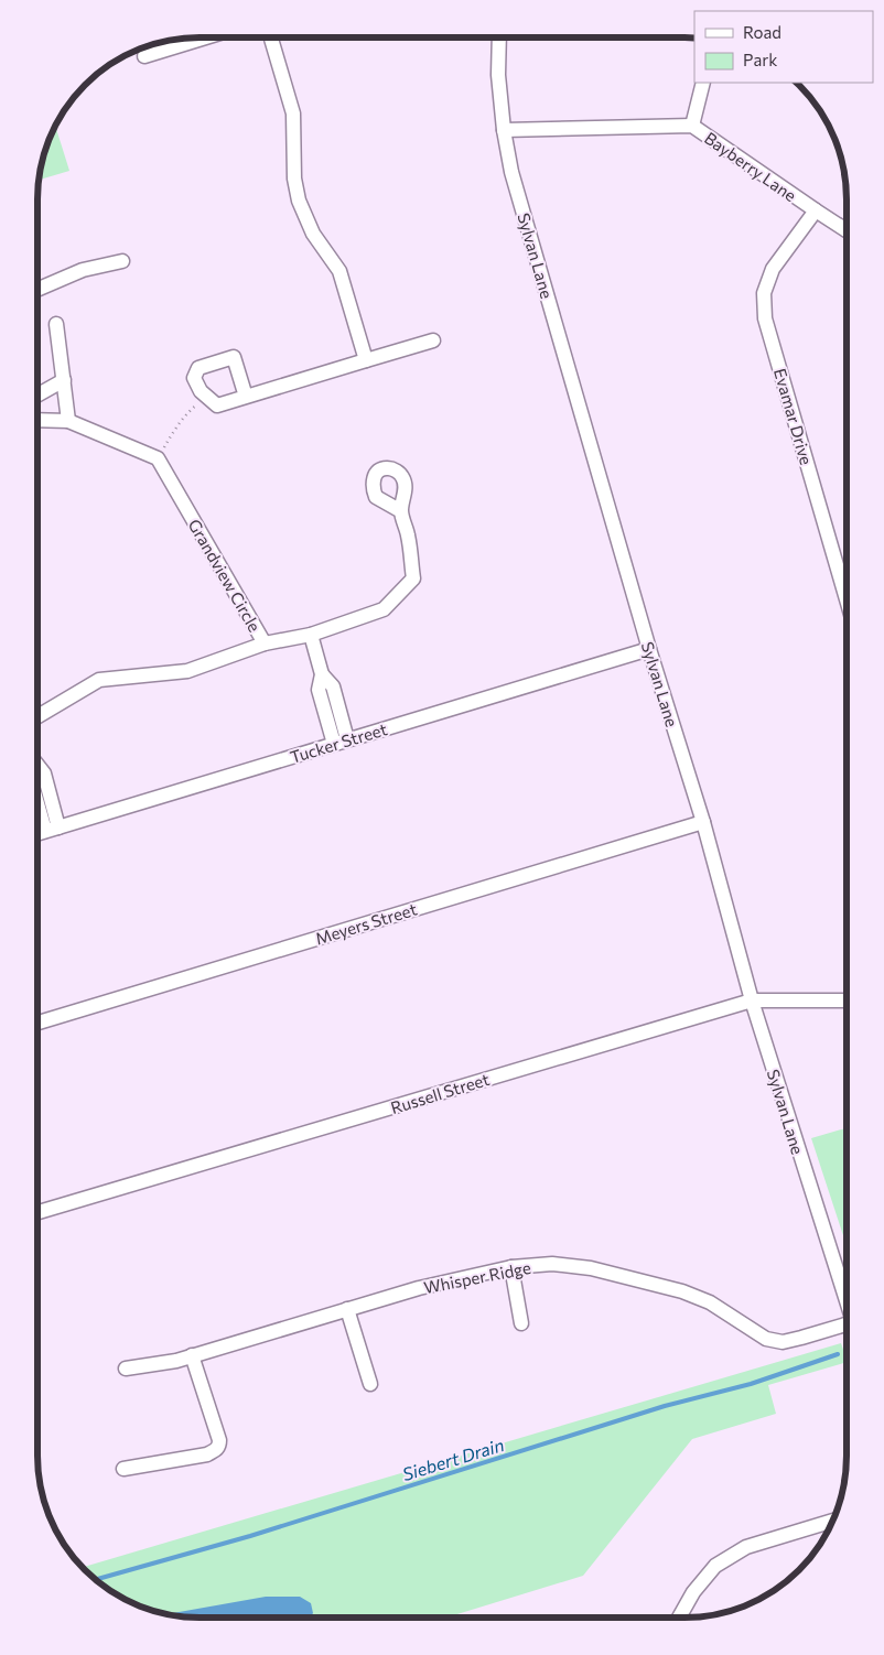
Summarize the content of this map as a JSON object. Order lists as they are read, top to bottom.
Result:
{
  "streets": {
    "street": [
      "Bayberry Lane",
      "Sylvan Lane",
      "Evamar Drive",
      "Grandview Circle",
      "Tucker Street",
      "Meyers Street",
      "Russell Street",
      "Whisper Ridge"
    ]
  },
  "crossings": [
    ["Bayberry Lane", "Sylvan Lane"],
    ["Bayberry Lane", "Evamar Drive"],
    ["Sylvan Lane", "Tucker Street"],
    ["Sylvan Lane", "Meyers Street"],
    ["Sylvan Lane", "Russell Street"]
  ],
  "water": ["Siebert Drain"],
  "legend": ["Road", "Park"]
}
